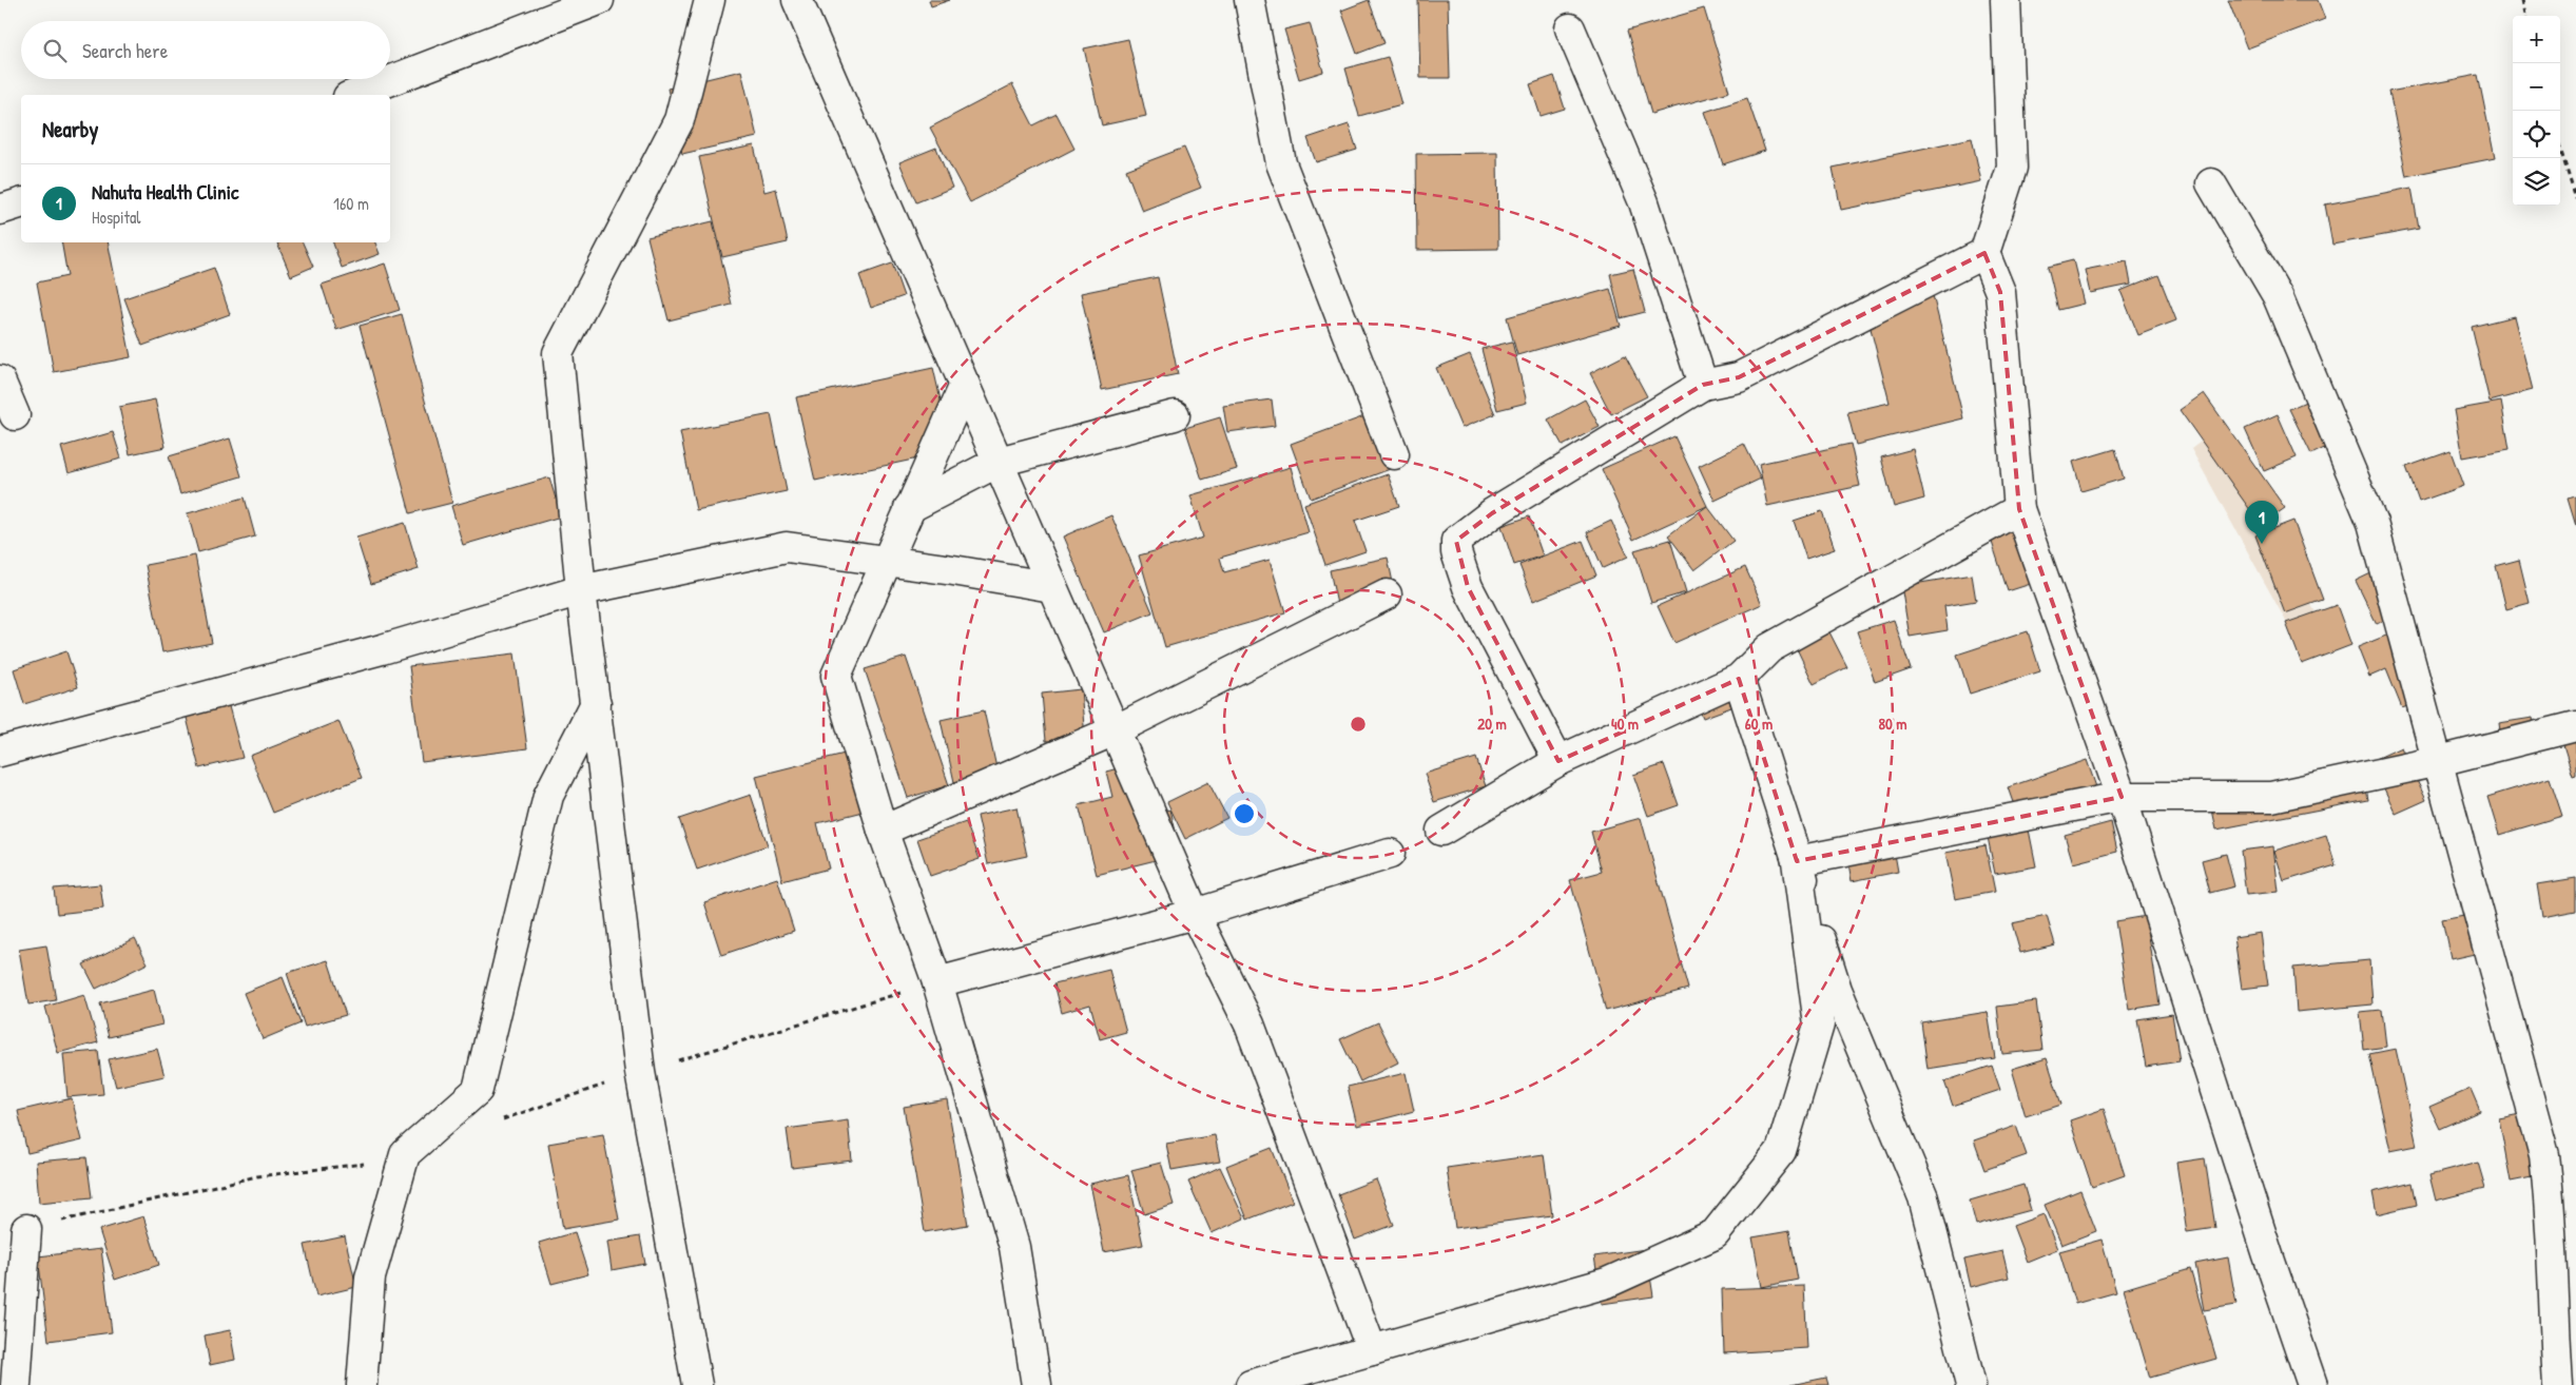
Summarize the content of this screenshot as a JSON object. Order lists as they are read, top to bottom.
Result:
{
  "page": {
    "map_buttons": ["+", "−"],
    "search": "Search here",
    "heading": "Nearby",
    "list": [
      {
        "mark": "1",
        "name": "Nahuta Health Clinic",
        "note": "Hospital",
        "value": "160 m"
      }
    ],
    "pins": "1"
  },
  "rings": [
    "20 m",
    "40 m",
    "60 m",
    "80 m"
  ]
}
